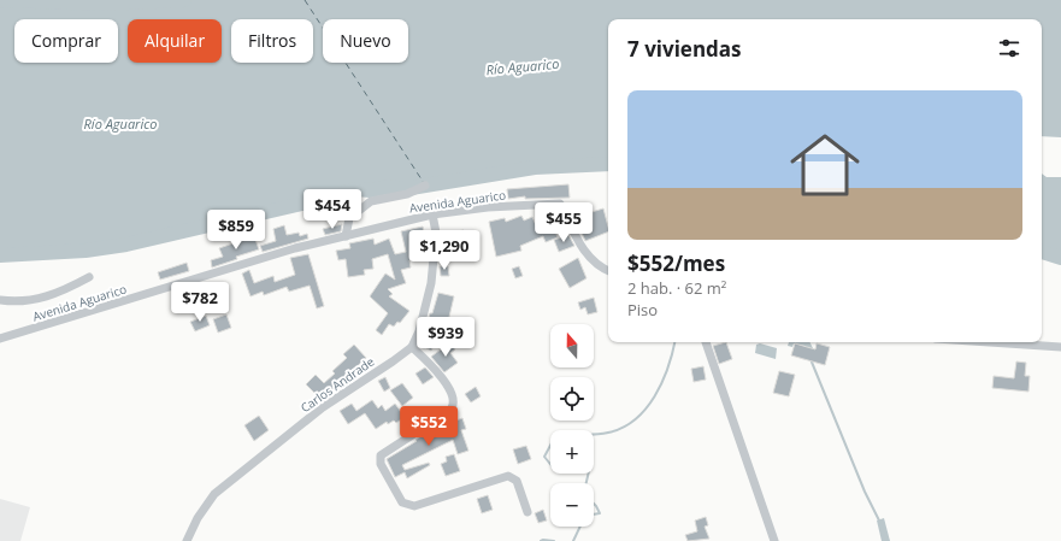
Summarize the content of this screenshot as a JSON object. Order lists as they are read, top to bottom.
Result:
{
  "streets": {
    "street": ["Avenida Aguarico", "Carlos Andrade"]
  },
  "water": ["Río Aguarico"],
  "north": "top",
  "page": {
    "chip": [
      "Comprar",
      "Alquilar",
      "Filtros",
      "Nuevo"
    ],
    "heading": "7 viviendas",
    "list": [
      {
        "name": "$552/mes",
        "note": "2 hab. · 62 m² · Piso"
      }
    ],
    "price": [
      "$454",
      "$455",
      "$859",
      "$1,290",
      "$782",
      "$939",
      "$552"
    ],
    "map_buttons": ["+", "−"]
  }
}
